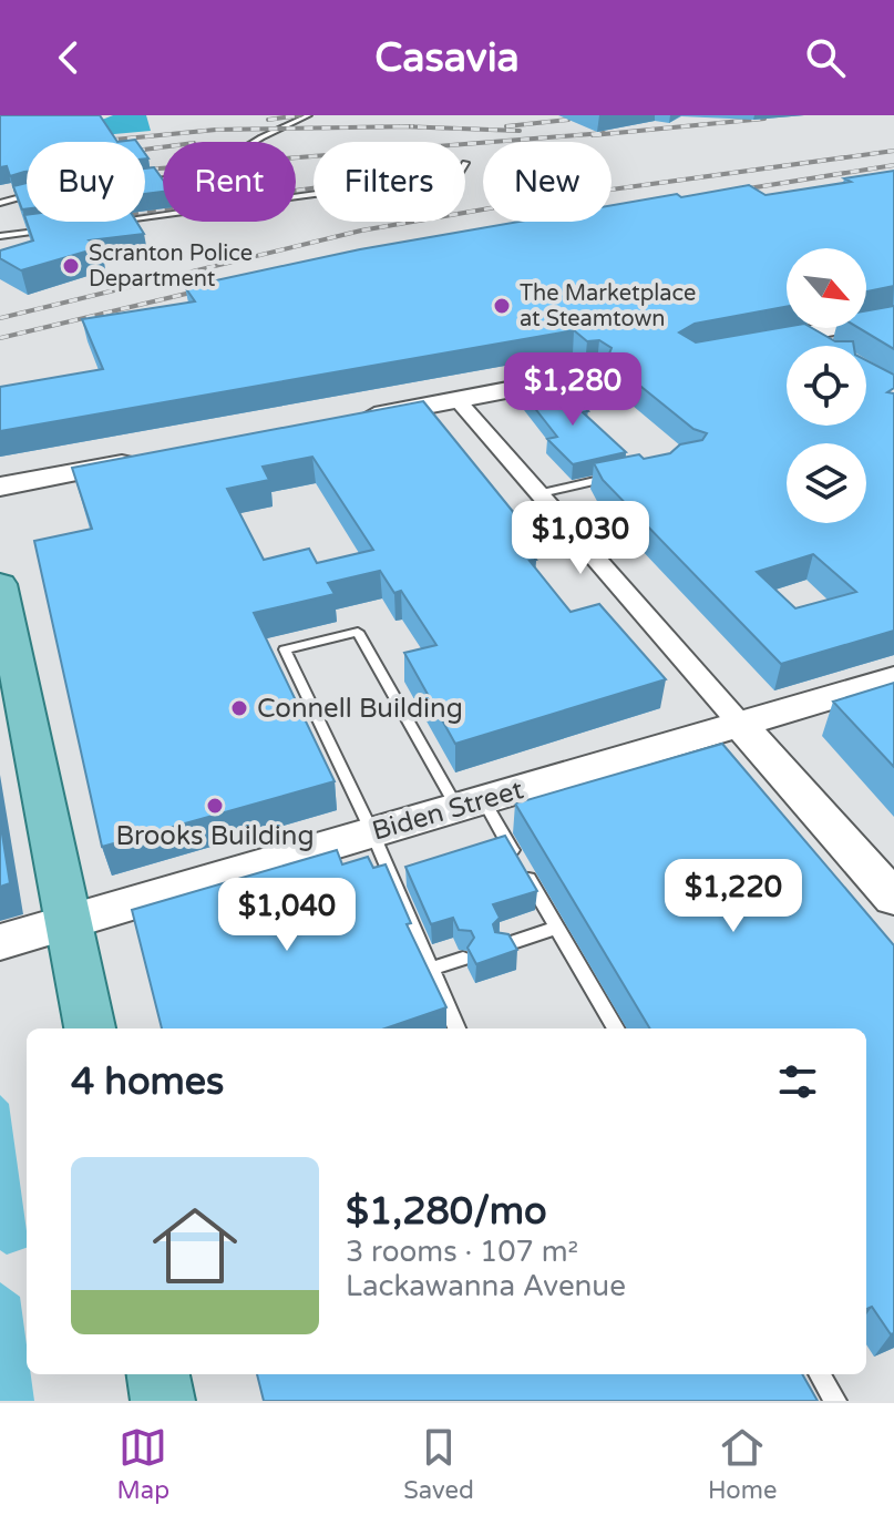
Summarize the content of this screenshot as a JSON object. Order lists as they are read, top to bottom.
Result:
{
  "streets": {
    "main road": ["Biden Street"]
  },
  "places": [
    "Scranton Police Department",
    "The Marketplace at Steamtown",
    "Connell Building",
    "Brooks Building"
  ],
  "north": "bottom right",
  "page": {
    "header": "Casavia",
    "chip": [
      "Buy",
      "Rent",
      "Filters",
      "New"
    ],
    "price": [
      "$1,280",
      "$1,030",
      "$1,220",
      "$1,040"
    ],
    "heading": "4 homes",
    "list": [
      {
        "name": "$1,280/mo",
        "note": "3 rooms · 107 m² · Lackawanna Avenue"
      }
    ],
    "tabs": ["Map", "Saved", "Home"]
  }
}
